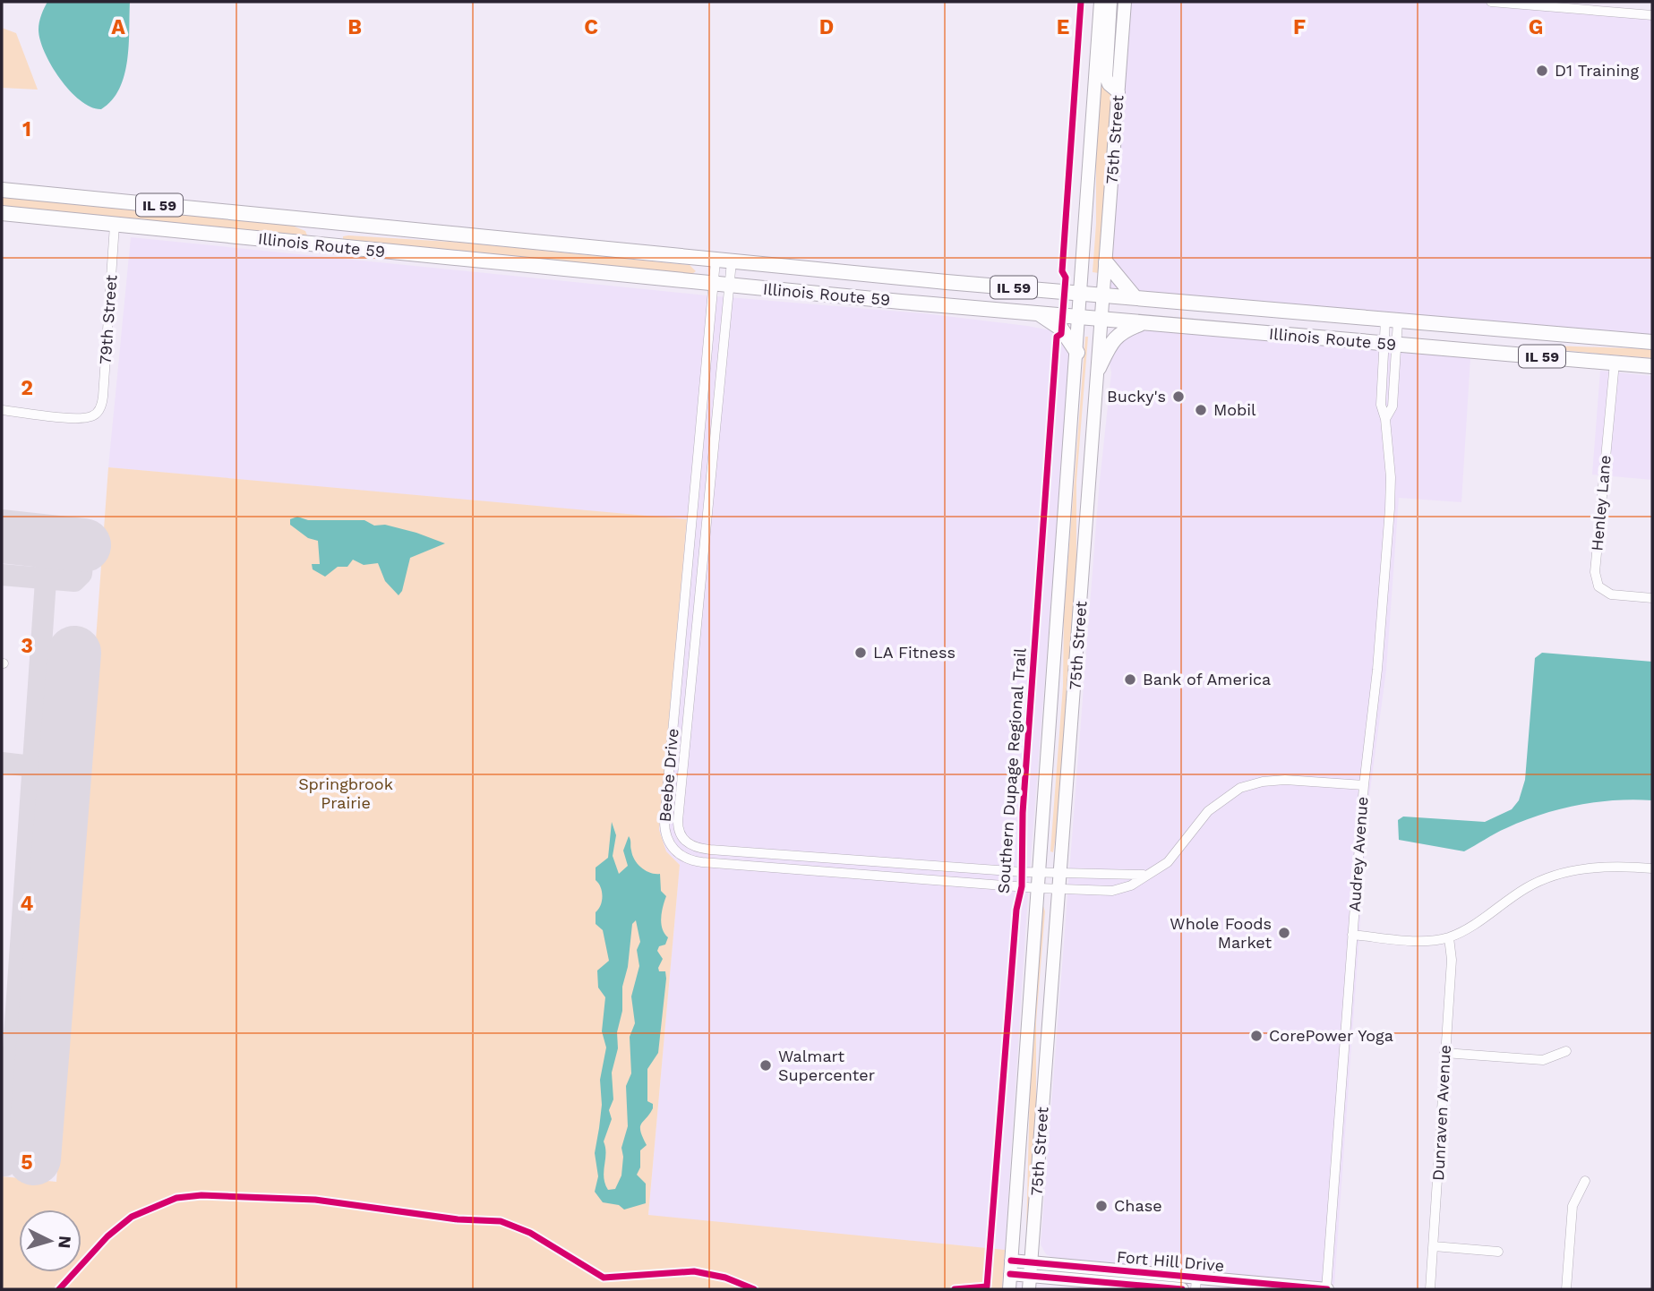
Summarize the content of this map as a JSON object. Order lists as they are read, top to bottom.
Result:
{
  "streets": {
    "main road": [
      "75th Street",
      "IL 59",
      "Illinois Route 59",
      "Fort Hill Drive"
    ],
    "street": [
      "79th Street",
      "Henley Lane",
      "Beebe Drive",
      "Audrey Avenue",
      "Dunraven Avenue"
    ],
    "cycle path": ["Southern Dupage Regional Trail"]
  },
  "crossings": [
    ["75th Street", "Illinois Route 59"],
    ["75th Street", "Beebe Drive"],
    ["75th Street", "Fort Hill Drive"],
    ["Illinois Route 59", "79th Street"],
    ["Illinois Route 59", "Henley Lane"],
    ["Illinois Route 59", "Beebe Drive"],
    ["Illinois Route 59", "Audrey Avenue"],
    ["Beebe Drive", "Audrey Avenue"],
    ["Audrey Avenue", "Fort Hill Drive"]
  ],
  "parks": ["Springbrook Prairie"],
  "places": [
    "D1 Training",
    "Bucky's",
    "Mobil",
    "LA Fitness",
    "Bank of America",
    "Whole Foods Market",
    "CorePower Yoga",
    "Walmart Supercenter",
    "Chase"
  ],
  "north": "right",
  "grid": {
    "columns": [
      "A",
      "B",
      "C",
      "D",
      "E",
      "F",
      "G"
    ],
    "rows": [
      "1",
      "2",
      "3",
      "4",
      "5"
    ]
  }
}
